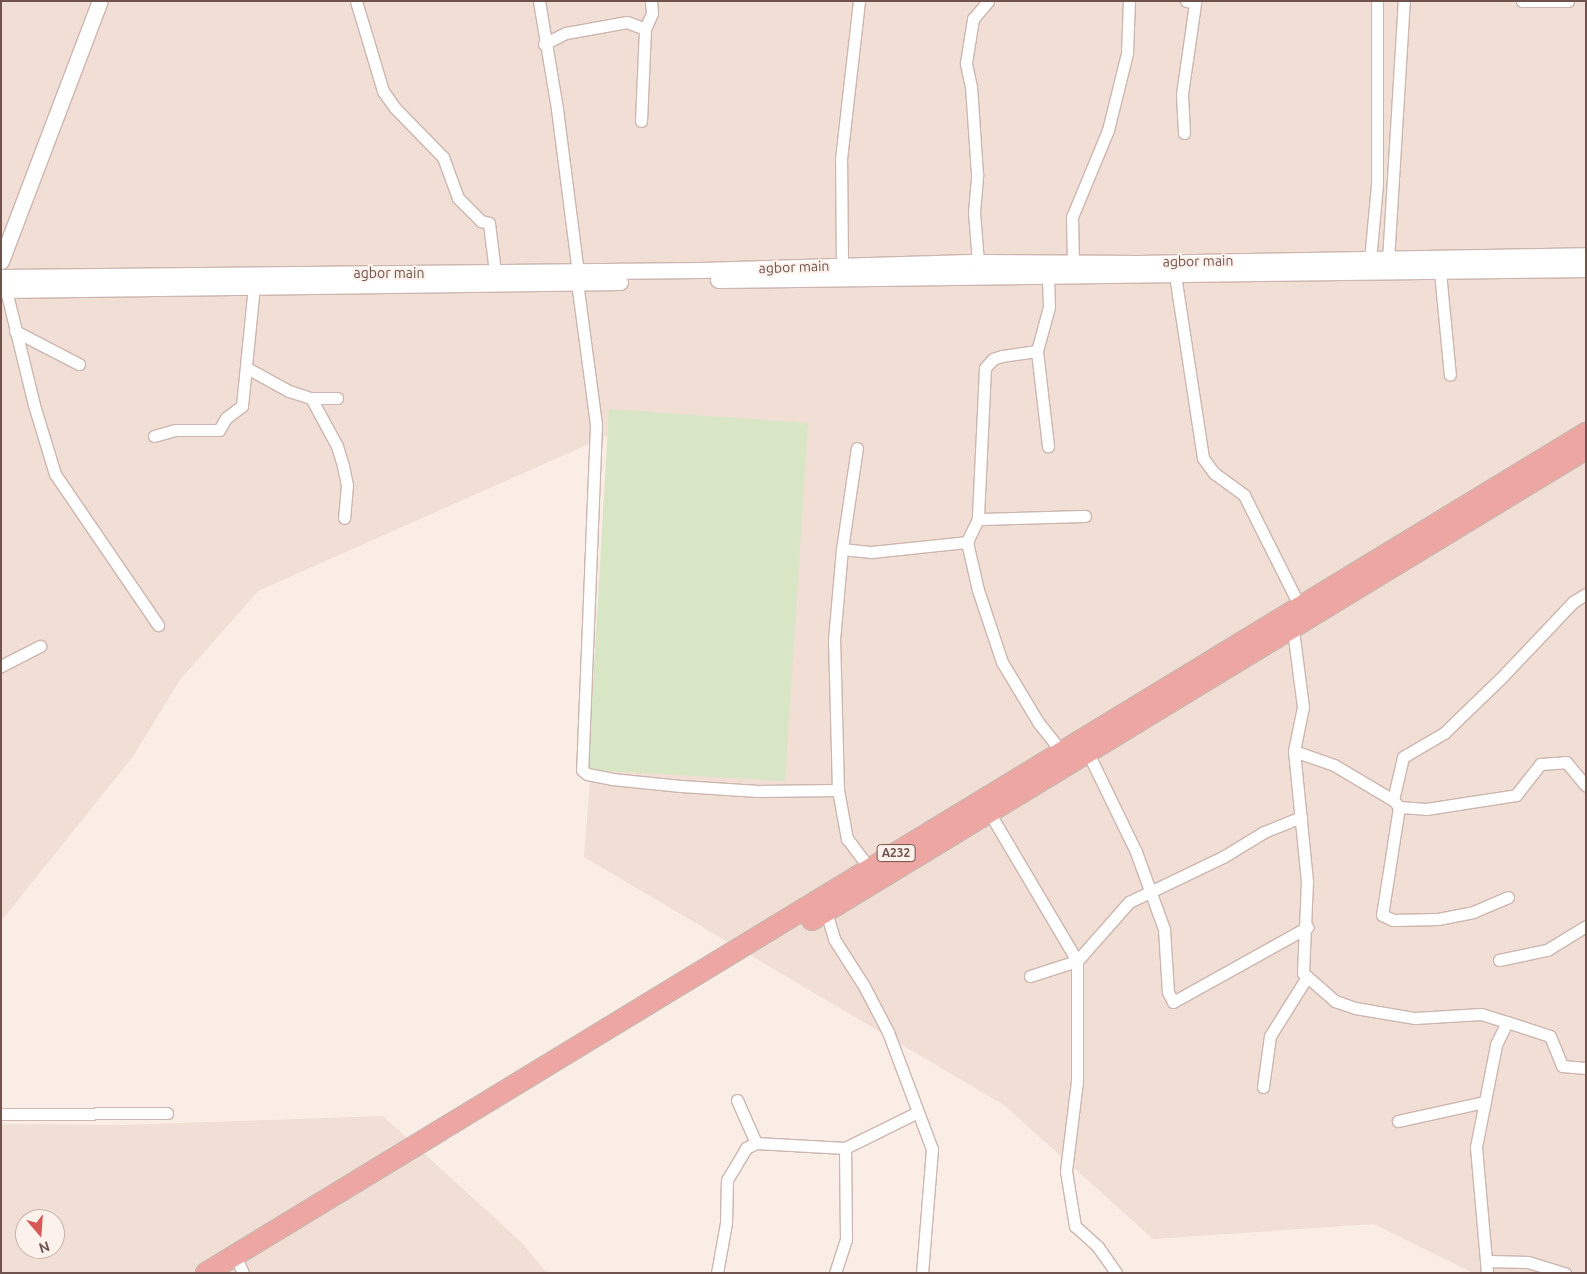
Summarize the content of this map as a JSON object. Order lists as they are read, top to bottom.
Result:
{
  "streets": {
    "highway": ["A232"],
    "main road": ["agbor main"]
  },
  "north": "bottom"
}
